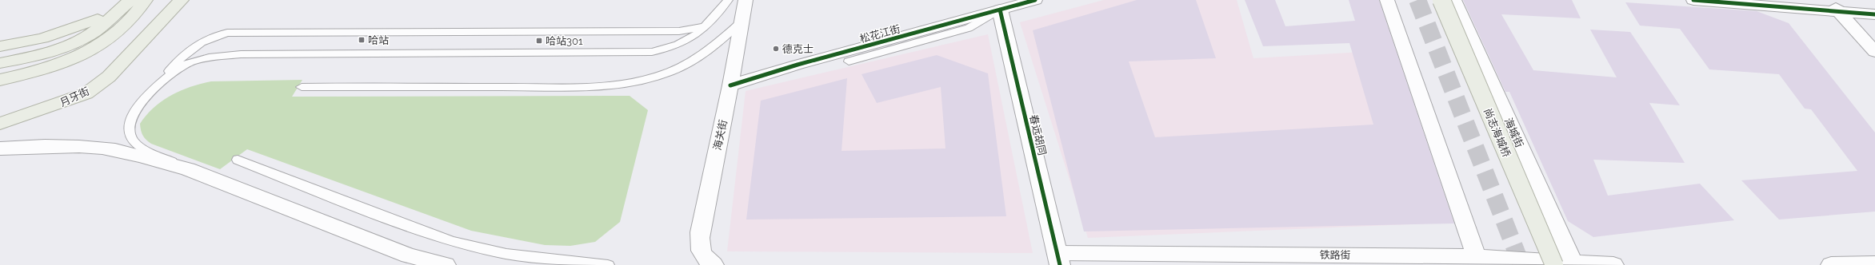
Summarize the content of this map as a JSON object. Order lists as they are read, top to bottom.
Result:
{
  "streets": {
    "main road": [
      "松花江街",
      "月牙街",
      "尚志海城桥",
      "海城街",
      "海关街",
      "春远胡同",
      "铁路街"
    ]
  },
  "crossings": [
    ["松花江街", "海关街"],
    ["松花江街", "春远胡同"],
    ["尚志海城桥", "海城街"],
    ["尚志海城桥", "铁路街"],
    ["海城街", "铁路街"],
    ["春远胡同", "铁路街"]
  ],
  "places": {
    "transit": ["哈站", "哈站301"],
    "other": ["德克士"]
  }
}
